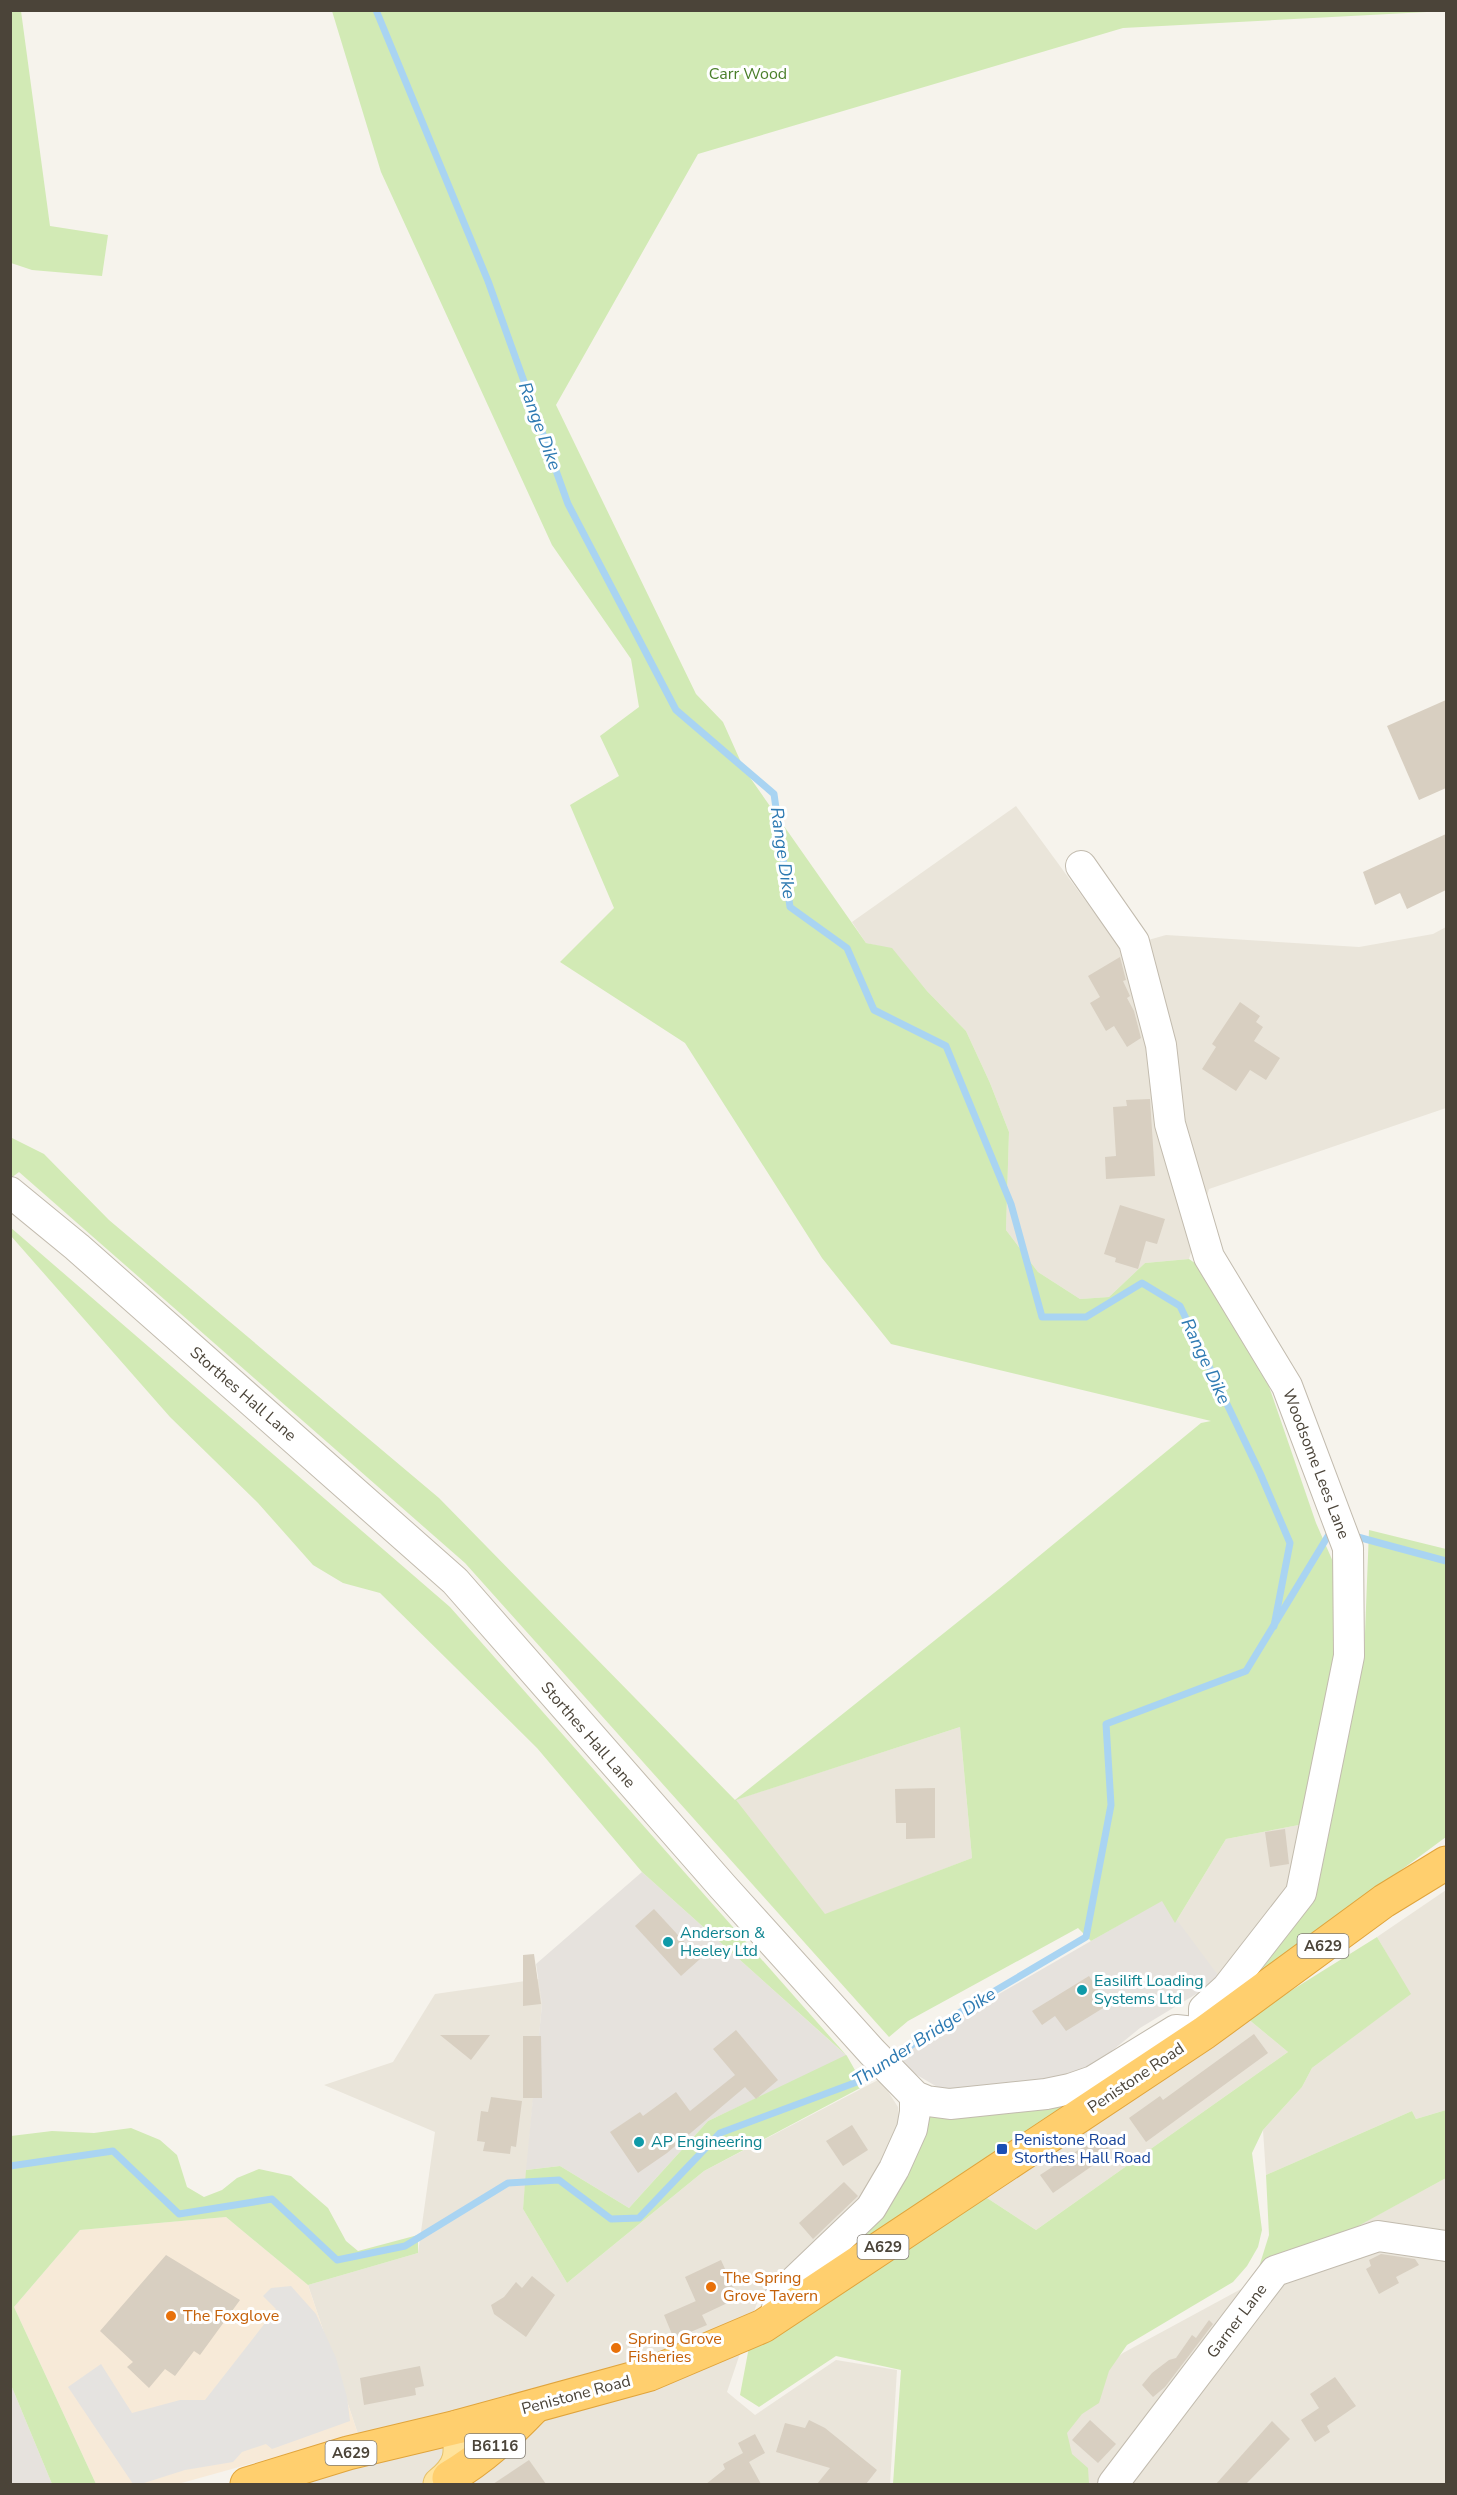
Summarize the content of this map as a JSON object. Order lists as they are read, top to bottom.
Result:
{
  "streets": {
    "highway": ["A629", "Penistone Road", "B6116"],
    "street": ["Storthes Hall Lane", "Woodsome Lees Lane", "Garner Lane"]
  },
  "crossings": [
    ["Woodsome Lees Lane", "Penistone Road"],
    ["Penistone Road", "B6116"]
  ],
  "water": ["Range Dike", "Thunder Bridge Dike"],
  "parks": ["Carr Wood"],
  "places": {
    "other": [
      "Anderson & Heeley Ltd",
      "Easilift Loading Systems Ltd",
      "AP Engineering",
      "The Spring Grove Tavern",
      "The Foxglove",
      "Spring Grove Fisheries"
    ],
    "transit": ["Penistone Road Storthes Hall Road"]
  }
}
